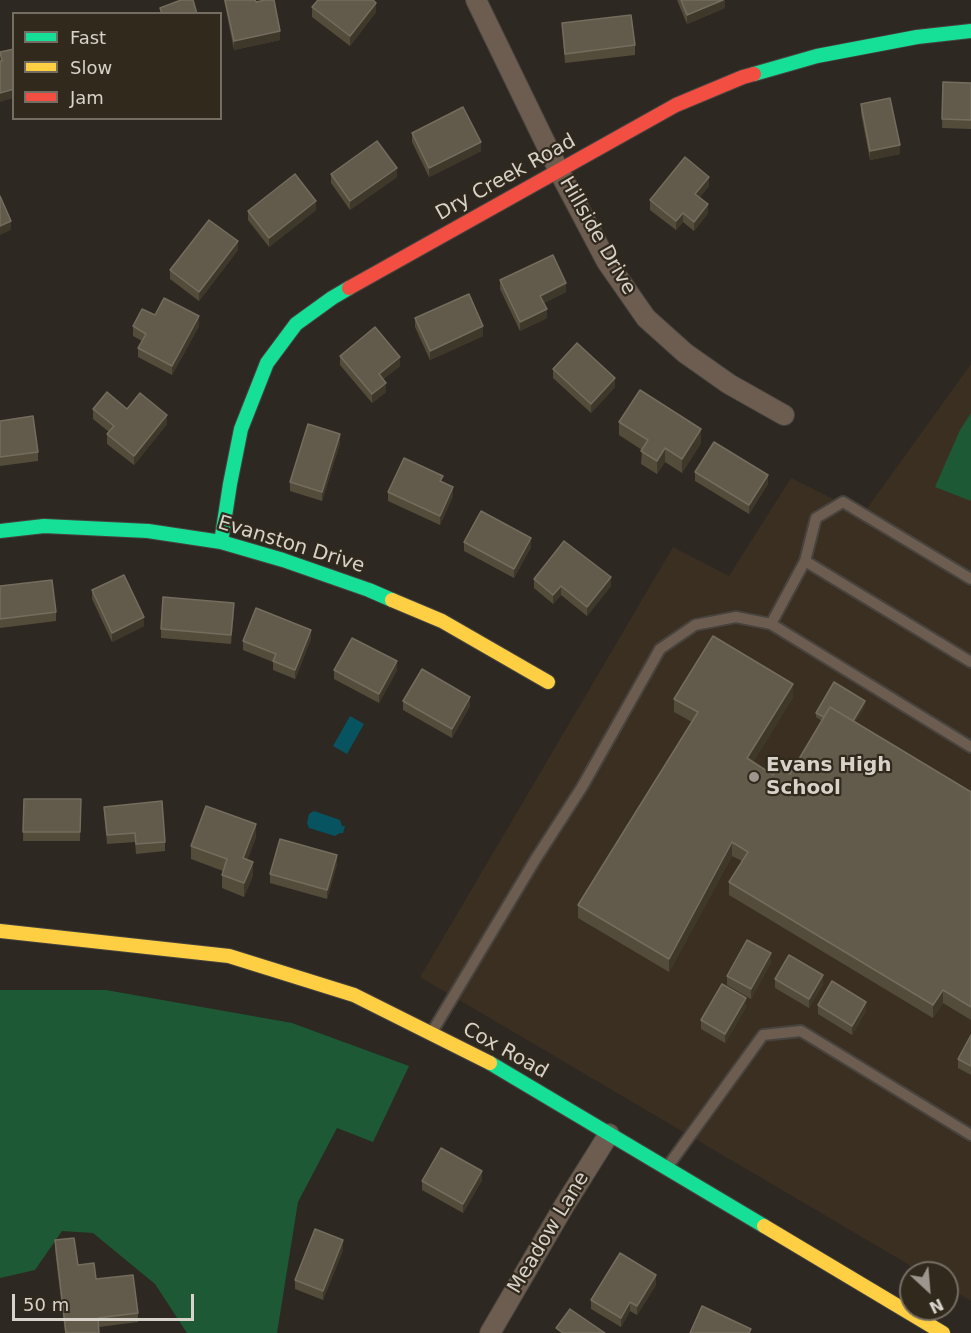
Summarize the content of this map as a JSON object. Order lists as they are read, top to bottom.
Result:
{
  "streets": {
    "street": [
      "Dry Creek Road",
      "Hillside Drive",
      "Evanston Drive",
      "Cox Road",
      "Meadow Lane"
    ]
  },
  "crossings": [
    ["Dry Creek Road", "Hillside Drive"],
    ["Dry Creek Road", "Evanston Drive"],
    ["Cox Road", "Meadow Lane"]
  ],
  "places": ["Evans High School"],
  "legend": ["Fast", "Slow", "Jam"],
  "scale_bar": "50 m",
  "north": "bottom right"
}
